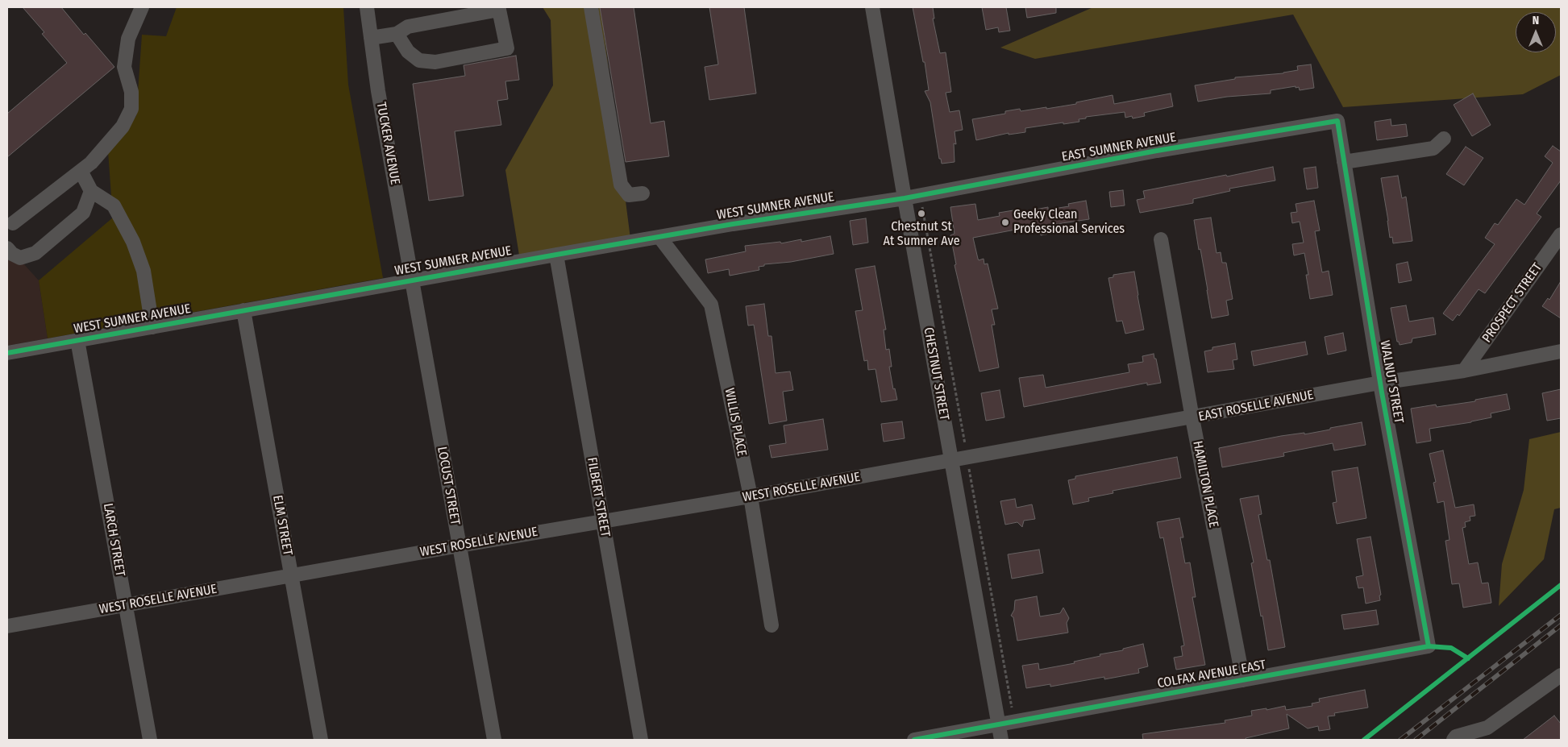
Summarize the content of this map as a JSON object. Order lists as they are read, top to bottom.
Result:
{
  "streets": {
    "street": [
      "TUCKER AVENUE",
      "EAST SUMNER AVENUE",
      "WEST SUMNER AVENUE",
      "PROSPECT STREET",
      "CHESTNUT STREET",
      "WALNUT STREET",
      "EAST ROSELLE AVENUE",
      "WILLIS PLACE",
      "HAMILTON PLACE",
      "LOCUST STREET",
      "WEST ROSELLE AVENUE",
      "FILBERT STREET",
      "ELM STREET",
      "LARCH STREET",
      "COLFAX AVENUE EAST"
    ]
  },
  "crossings": [
    ["TUCKER AVENUE", "WEST SUMNER AVENUE"],
    ["TUCKER AVENUE", "LOCUST STREET"],
    ["EAST SUMNER AVENUE", "WEST SUMNER AVENUE"],
    ["EAST SUMNER AVENUE", "CHESTNUT STREET"],
    ["EAST SUMNER AVENUE", "WALNUT STREET"],
    ["WEST SUMNER AVENUE", "CHESTNUT STREET"],
    ["WEST SUMNER AVENUE", "WILLIS PLACE"],
    ["WEST SUMNER AVENUE", "LOCUST STREET"],
    ["WEST SUMNER AVENUE", "FILBERT STREET"],
    ["WEST SUMNER AVENUE", "ELM STREET"],
    ["WEST SUMNER AVENUE", "LARCH STREET"],
    ["PROSPECT STREET", "EAST ROSELLE AVENUE"],
    ["CHESTNUT STREET", "EAST ROSELLE AVENUE"],
    ["CHESTNUT STREET", "WEST ROSELLE AVENUE"],
    ["CHESTNUT STREET", "COLFAX AVENUE EAST"],
    ["WALNUT STREET", "EAST ROSELLE AVENUE"],
    ["WALNUT STREET", "COLFAX AVENUE EAST"],
    ["EAST ROSELLE AVENUE", "HAMILTON PLACE"],
    ["EAST ROSELLE AVENUE", "WEST ROSELLE AVENUE"],
    ["WILLIS PLACE", "WEST ROSELLE AVENUE"],
    ["HAMILTON PLACE", "COLFAX AVENUE EAST"],
    ["LOCUST STREET", "WEST ROSELLE AVENUE"],
    ["WEST ROSELLE AVENUE", "FILBERT STREET"],
    ["WEST ROSELLE AVENUE", "ELM STREET"],
    ["WEST ROSELLE AVENUE", "LARCH STREET"]
  ],
  "places": ["Chestnut St At Sumner Ave", "Geeky Clean Professional Services"],
  "north": "top"
}
